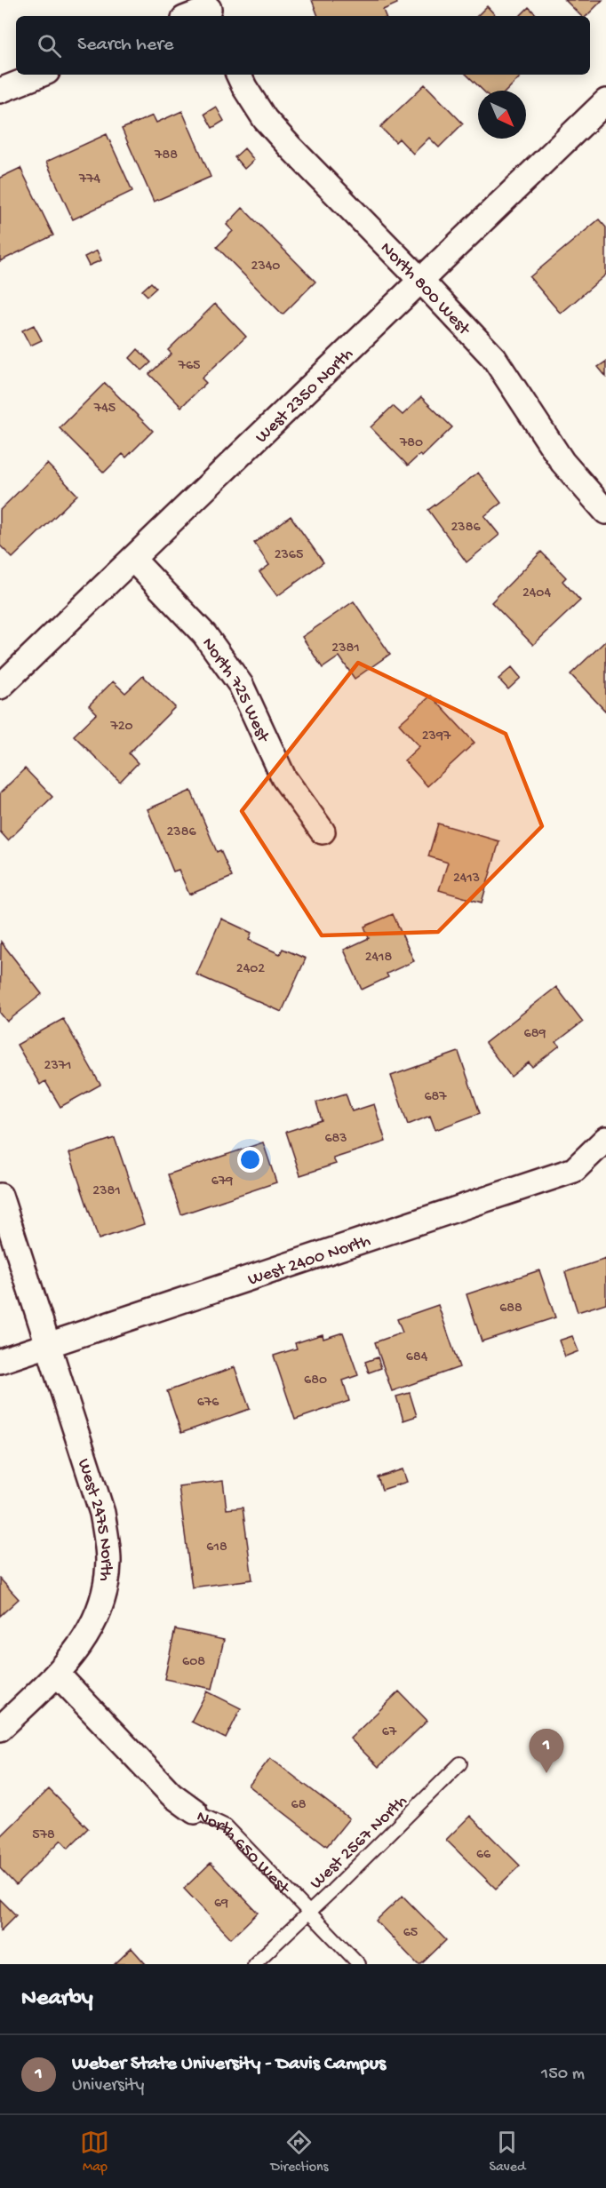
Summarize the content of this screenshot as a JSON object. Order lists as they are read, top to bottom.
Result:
{
  "streets": {
    "street": [
      "North 800 West",
      "West 2350 North",
      "North 725 West",
      "West 2400 North",
      "West 2475 North",
      "North 650 West"
    ],
    "lane": ["West 2567 North"]
  },
  "crossings": [
    ["North 800 West", "West 2350 North"],
    ["West 2350 North", "North 725 West"],
    ["West 2400 North", "West 2475 North"],
    ["West 2475 North", "North 650 West"],
    ["West 2567 North", "North 650 West"]
  ],
  "house_numbers": [
    "788",
    "774",
    "2340",
    "765",
    "745",
    "780",
    "2386",
    "2365",
    "2404",
    "2381",
    "720",
    "2397",
    "2386",
    "2413",
    "2418",
    "2402",
    "689",
    "2371",
    "687",
    "683",
    "679",
    "2381",
    "688",
    "684",
    "680",
    "676",
    "618",
    "608",
    "67",
    "68",
    "578",
    "66",
    "69",
    "65"
  ],
  "north": "bottom right",
  "page": {
    "search": "Search here",
    "pins": "1",
    "heading": "Nearby",
    "list": [
      {
        "mark": "1",
        "name": "Weber State University - Davis Campus",
        "note": "University",
        "value": "150 m"
      }
    ],
    "nav": ["Map", "Directions", "Saved"]
  }
}
